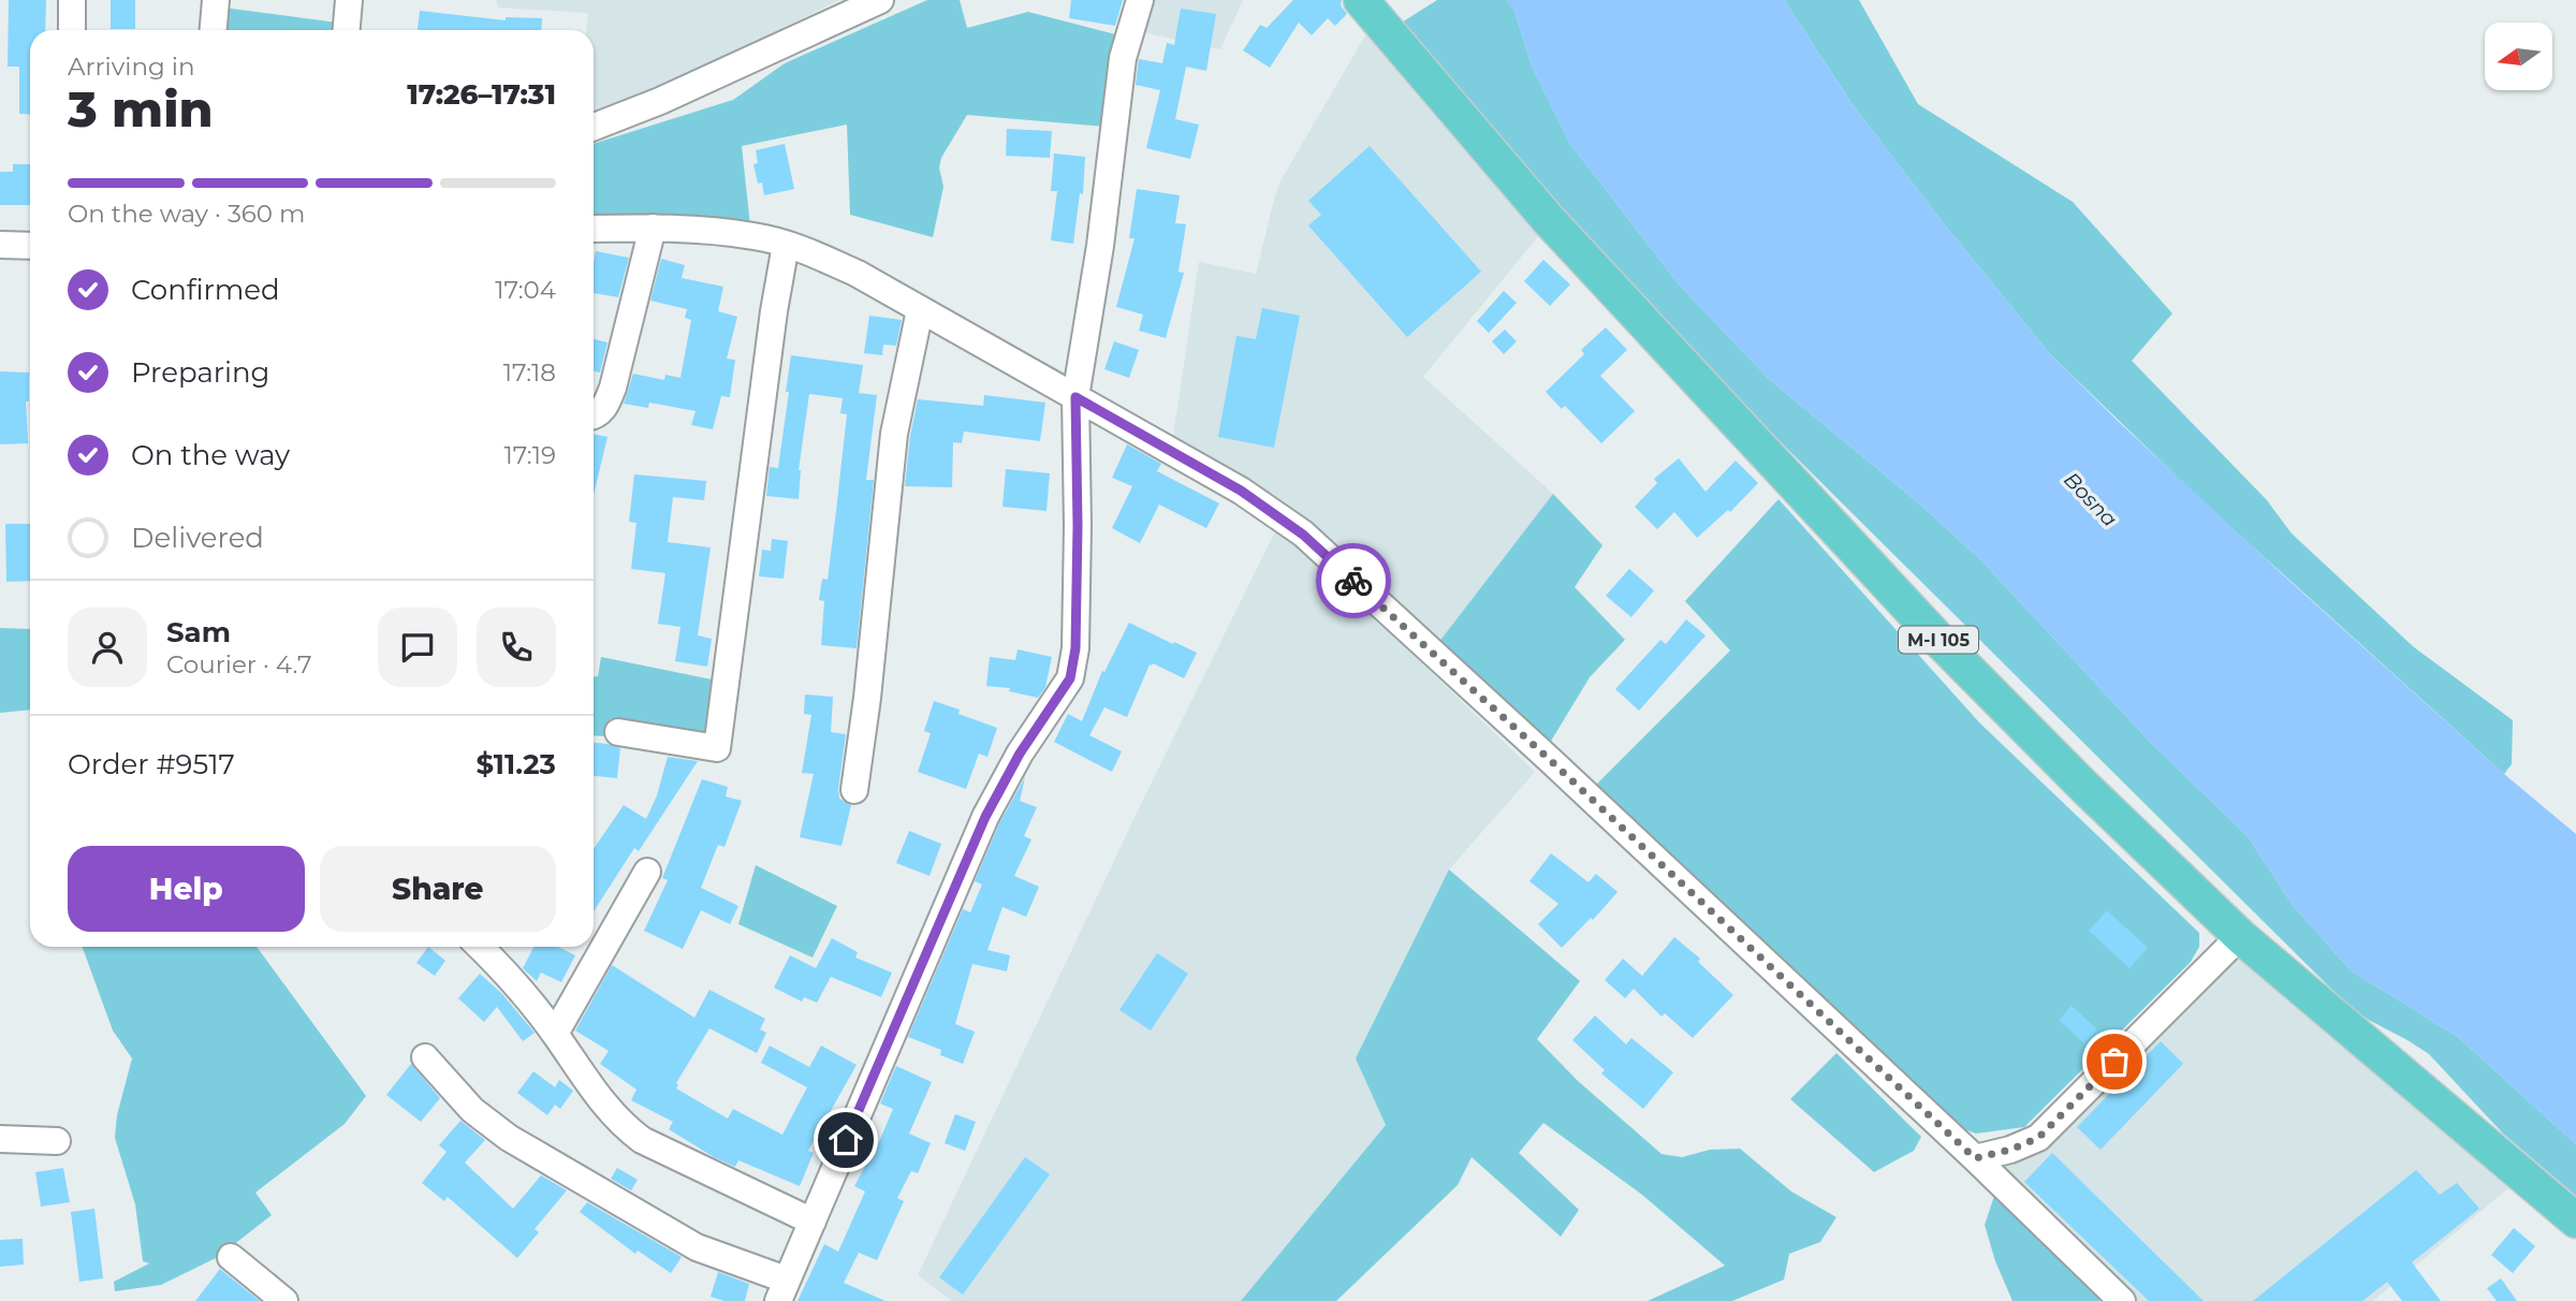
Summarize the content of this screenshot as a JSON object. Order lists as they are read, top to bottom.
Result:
{
  "streets": {
    "main road": ["M-I 105"]
  },
  "water": ["Bosna"],
  "north": "left",
  "page": {
    "heading": ["3 min", "Arriving in", "17:26–17:31"],
    "panel": [
      "Sam",
      "Courier · 4.7",
      "Order #9517",
      "$11.23"
    ],
    "bar": "On the way · 360 m",
    "list": [
      ["Confirmed", "17:04"],
      ["Preparing", "17:18"],
      ["On the way", "17:19"],
      "Delivered"
    ],
    "buttons": ["Help", "Share"]
  }
}
